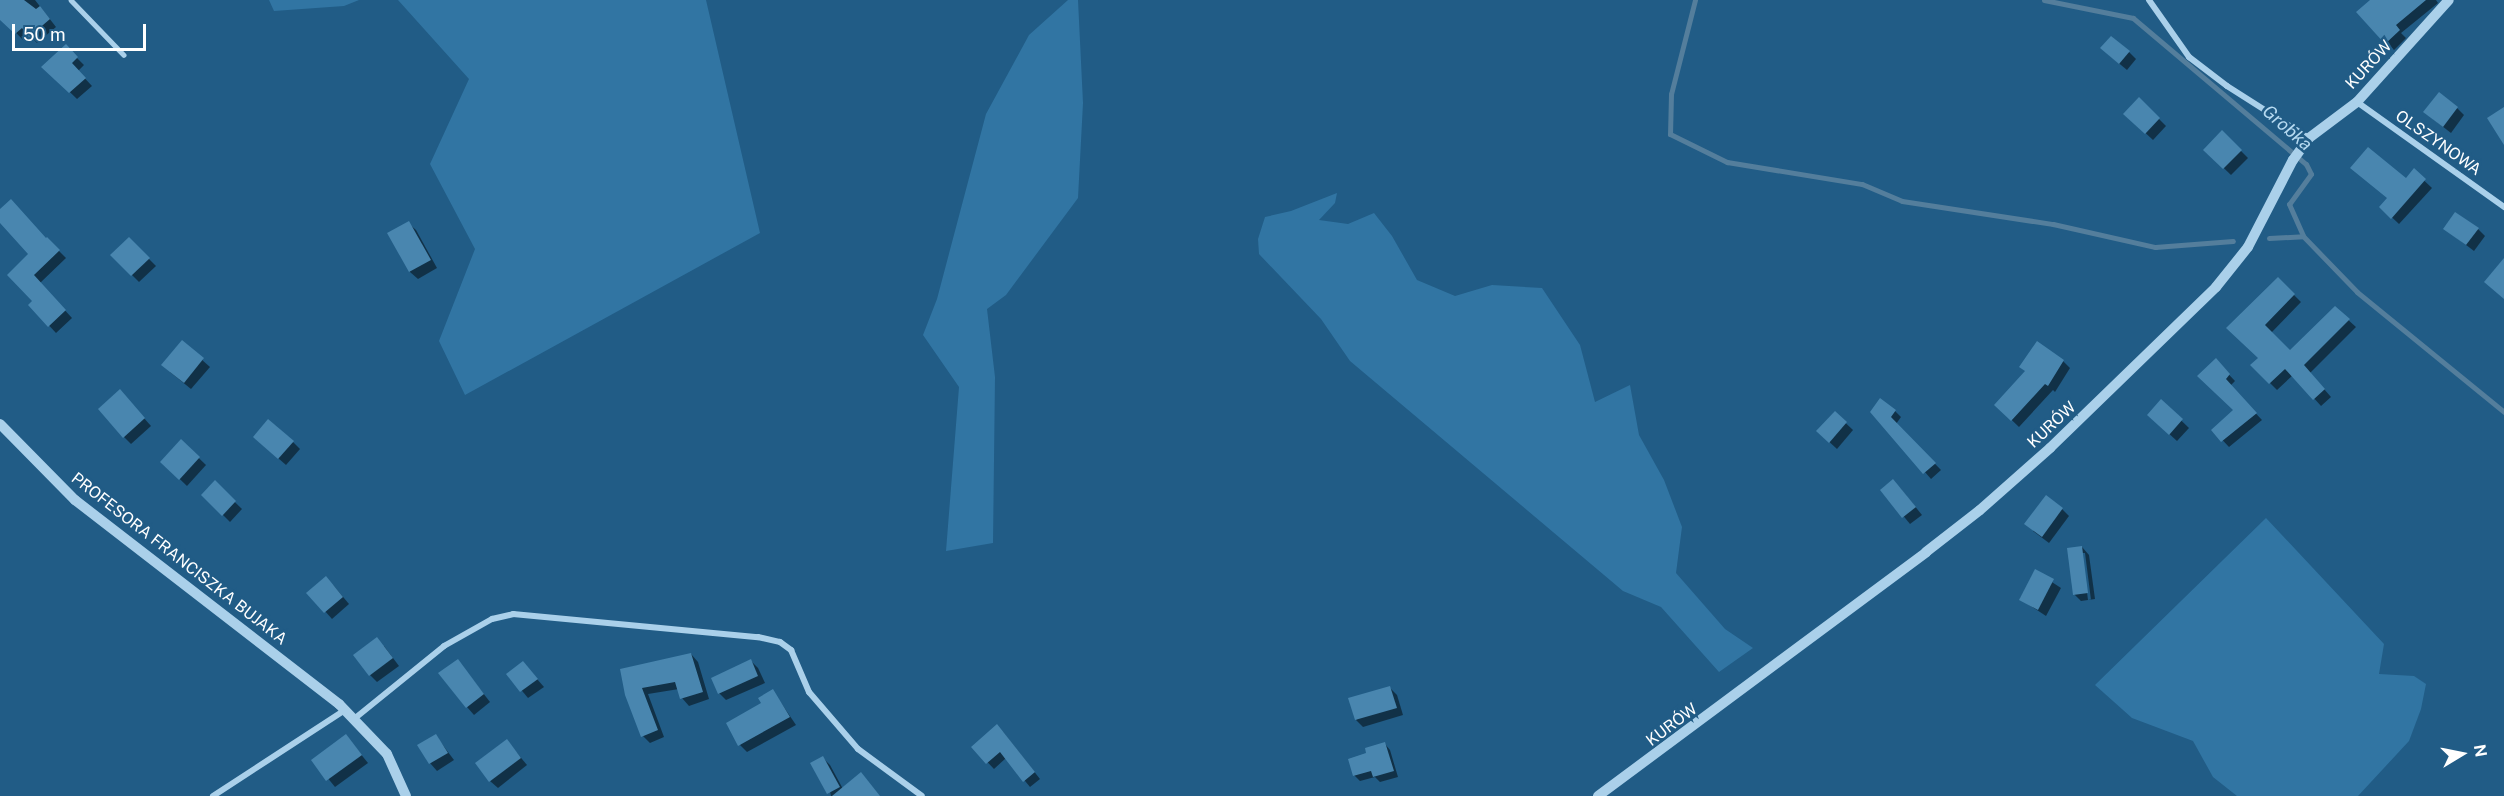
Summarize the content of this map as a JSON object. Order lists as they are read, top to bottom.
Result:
{
  "streets": {
    "street": ["KURÓW", "OLSZYNOWA", "PROFESORA FRANCISZKA BUJAKA"]
  },
  "crossings": [
    ["KURÓW", "OLSZYNOWA"]
  ],
  "water": ["Grobka"],
  "scale_bar": "50 m",
  "north": "right"
}
